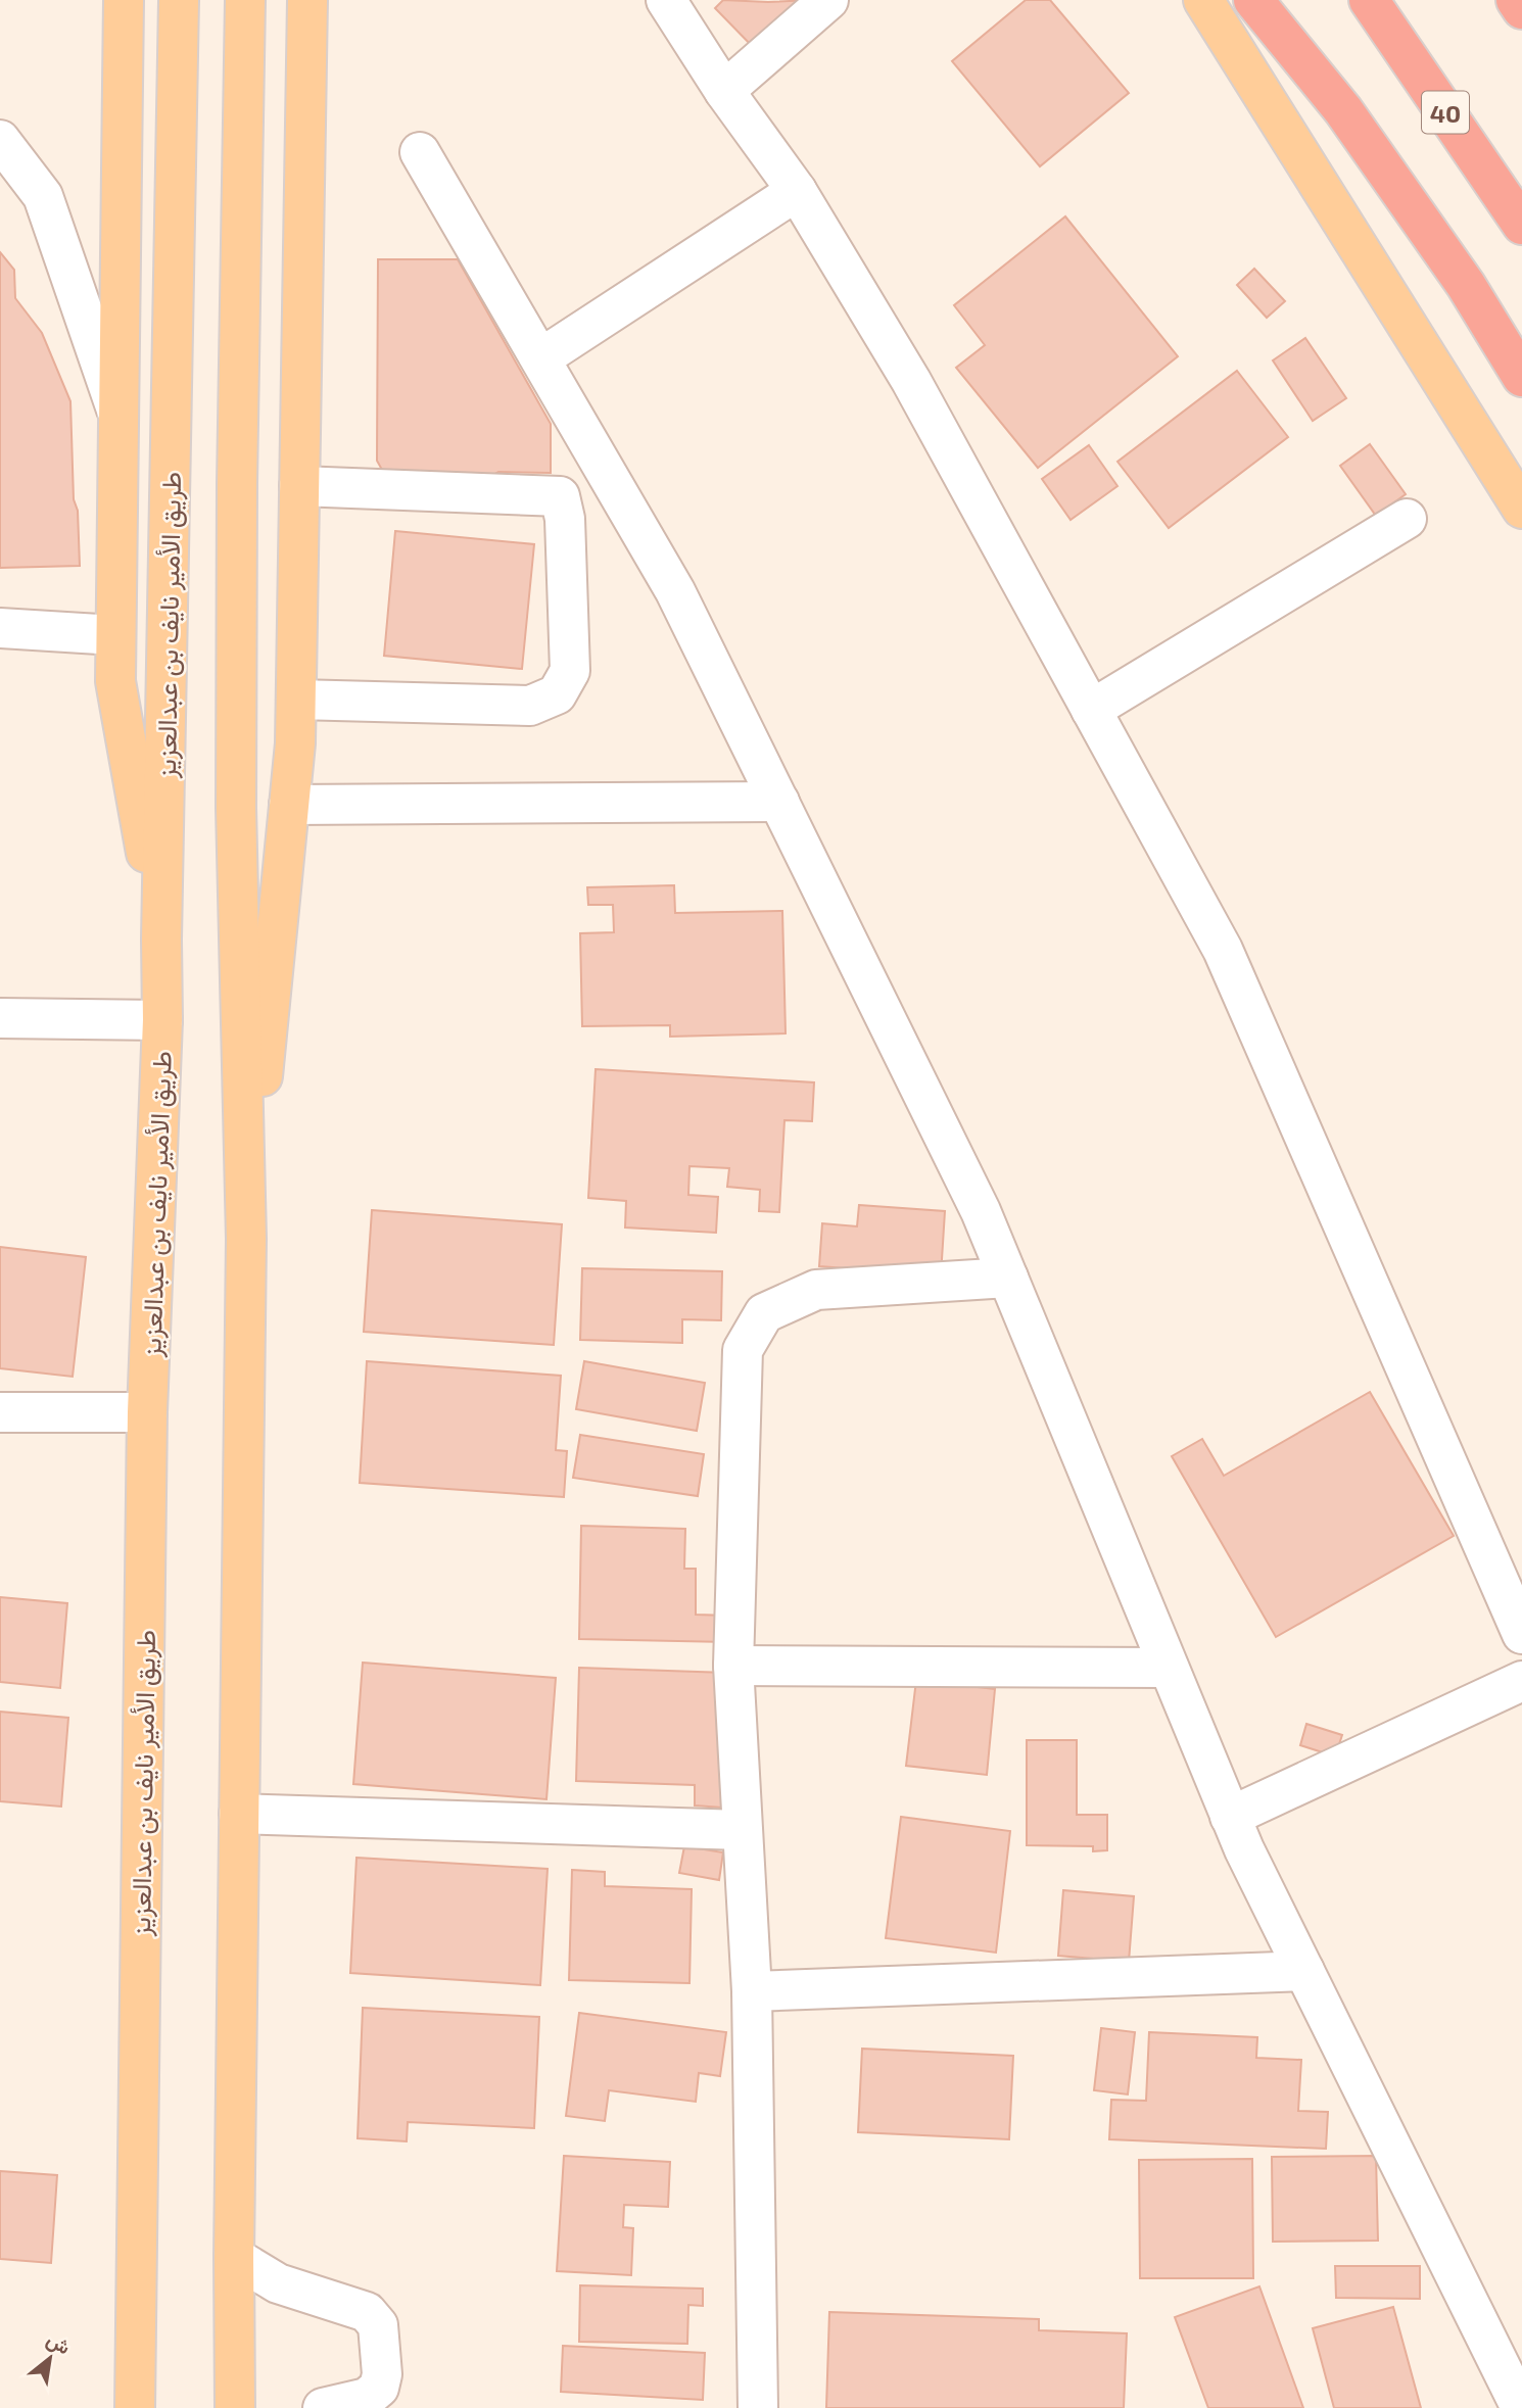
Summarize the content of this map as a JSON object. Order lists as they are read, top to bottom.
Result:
{
  "streets": {
    "highway": ["40"],
    "main road": ["طريق الأمير نايف بن عبدالعزيز"]
  },
  "north": "top right"
}
